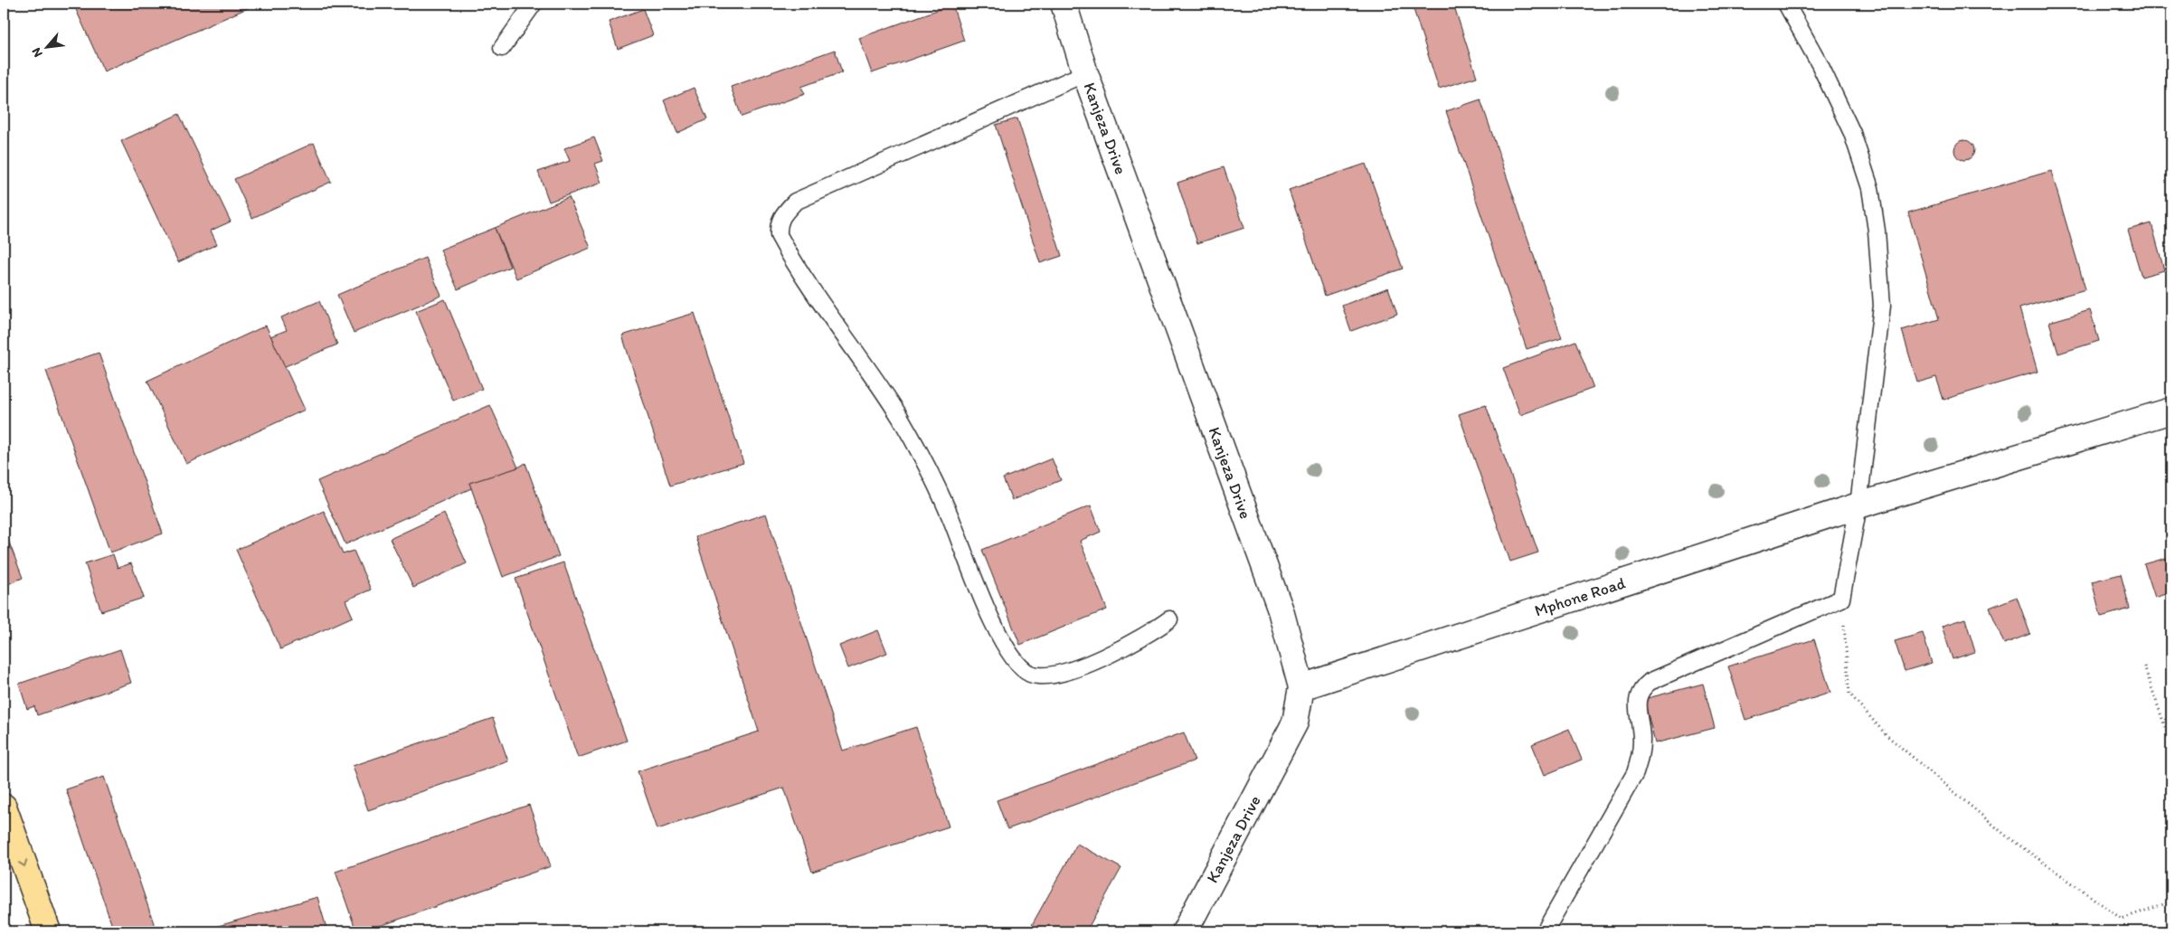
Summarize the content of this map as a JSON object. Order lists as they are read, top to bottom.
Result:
{
  "streets": {
    "street": ["Kanjeza Drive", "Mphone Road"]
  },
  "crossings": [
    ["Kanjeza Drive", "Mphone Road"]
  ],
  "north": "bottom left"
}
